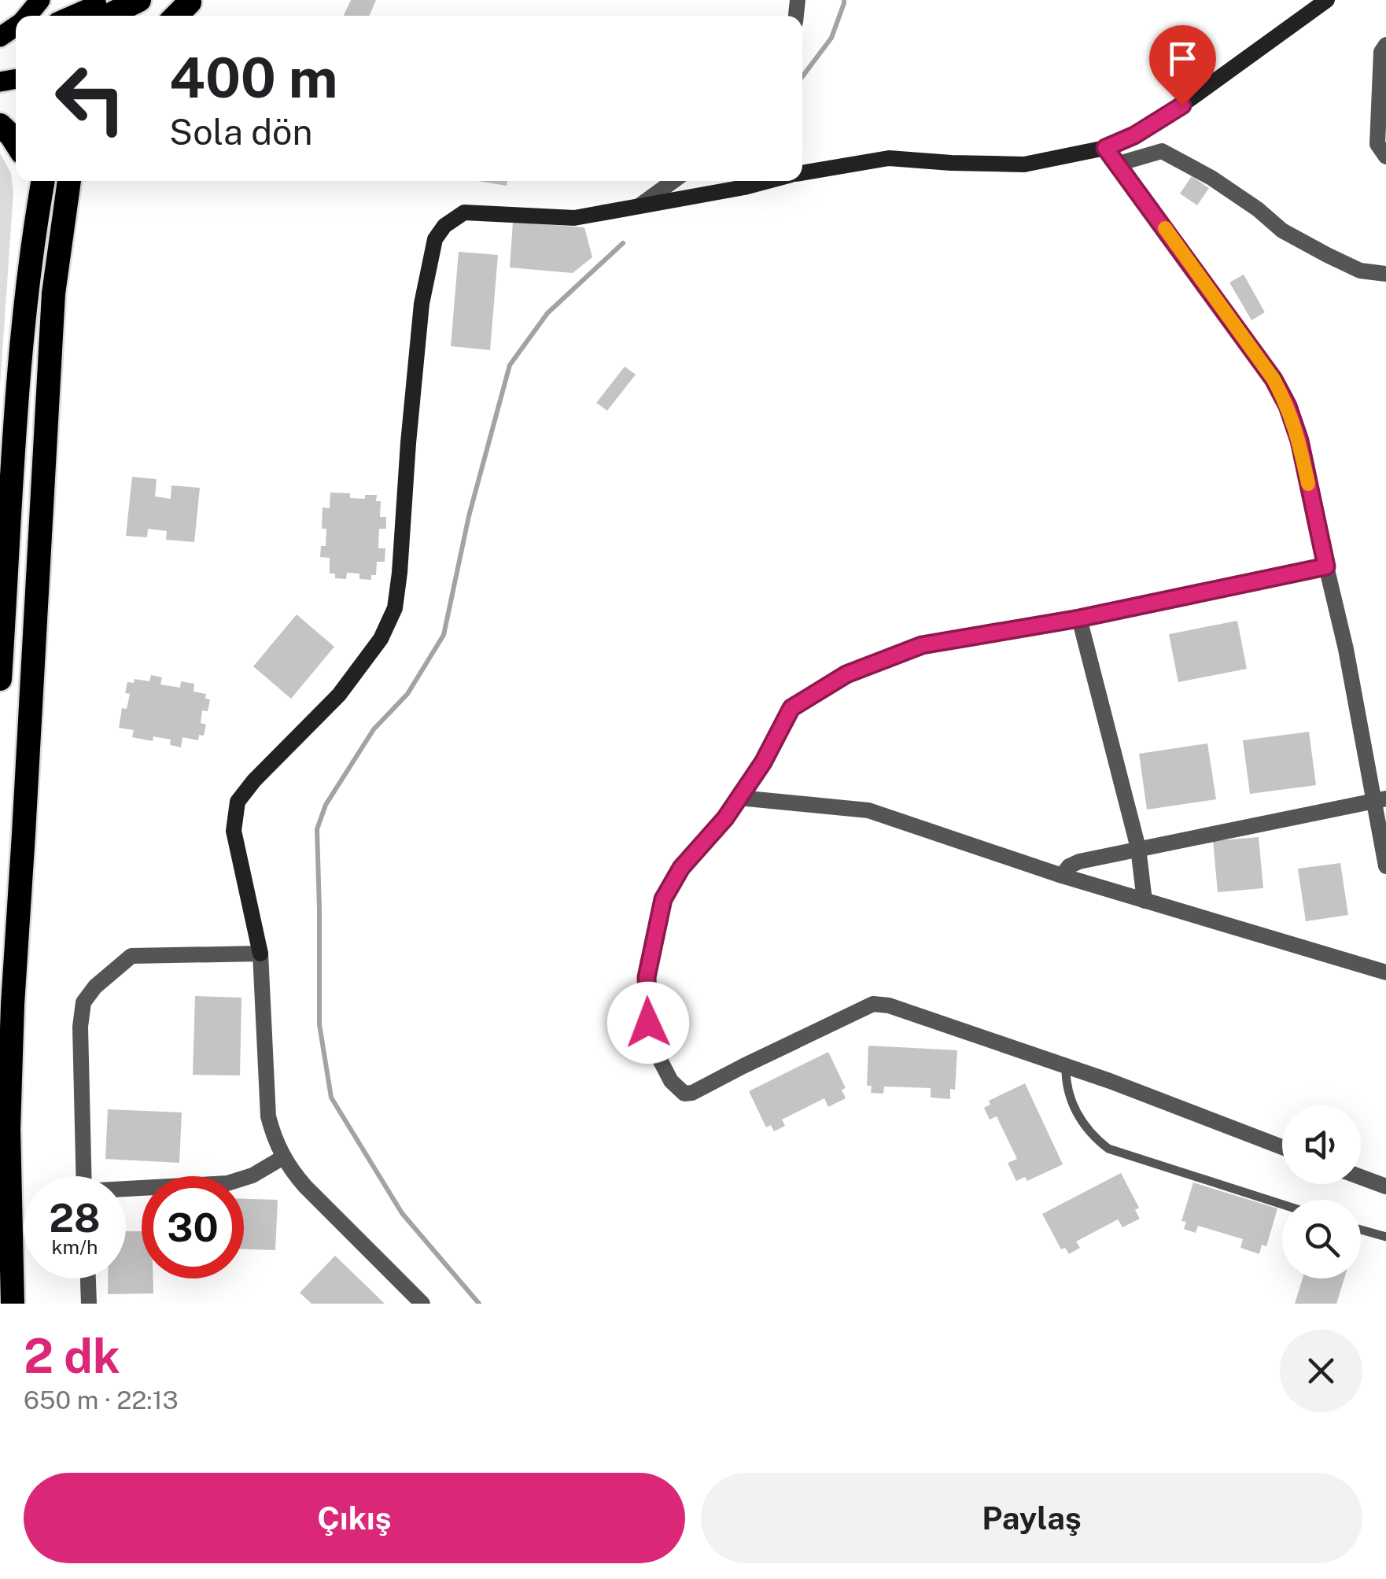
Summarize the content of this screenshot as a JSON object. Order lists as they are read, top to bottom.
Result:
{
  "page": {
    "turn": ["400 m", "Sola dön"],
    "speed": "28 km/h",
    "limit": "30",
    "heading": ["2 dk", "650 m · 22:13"],
    "buttons": ["Çıkış", "Paylaş"]
  }
}
